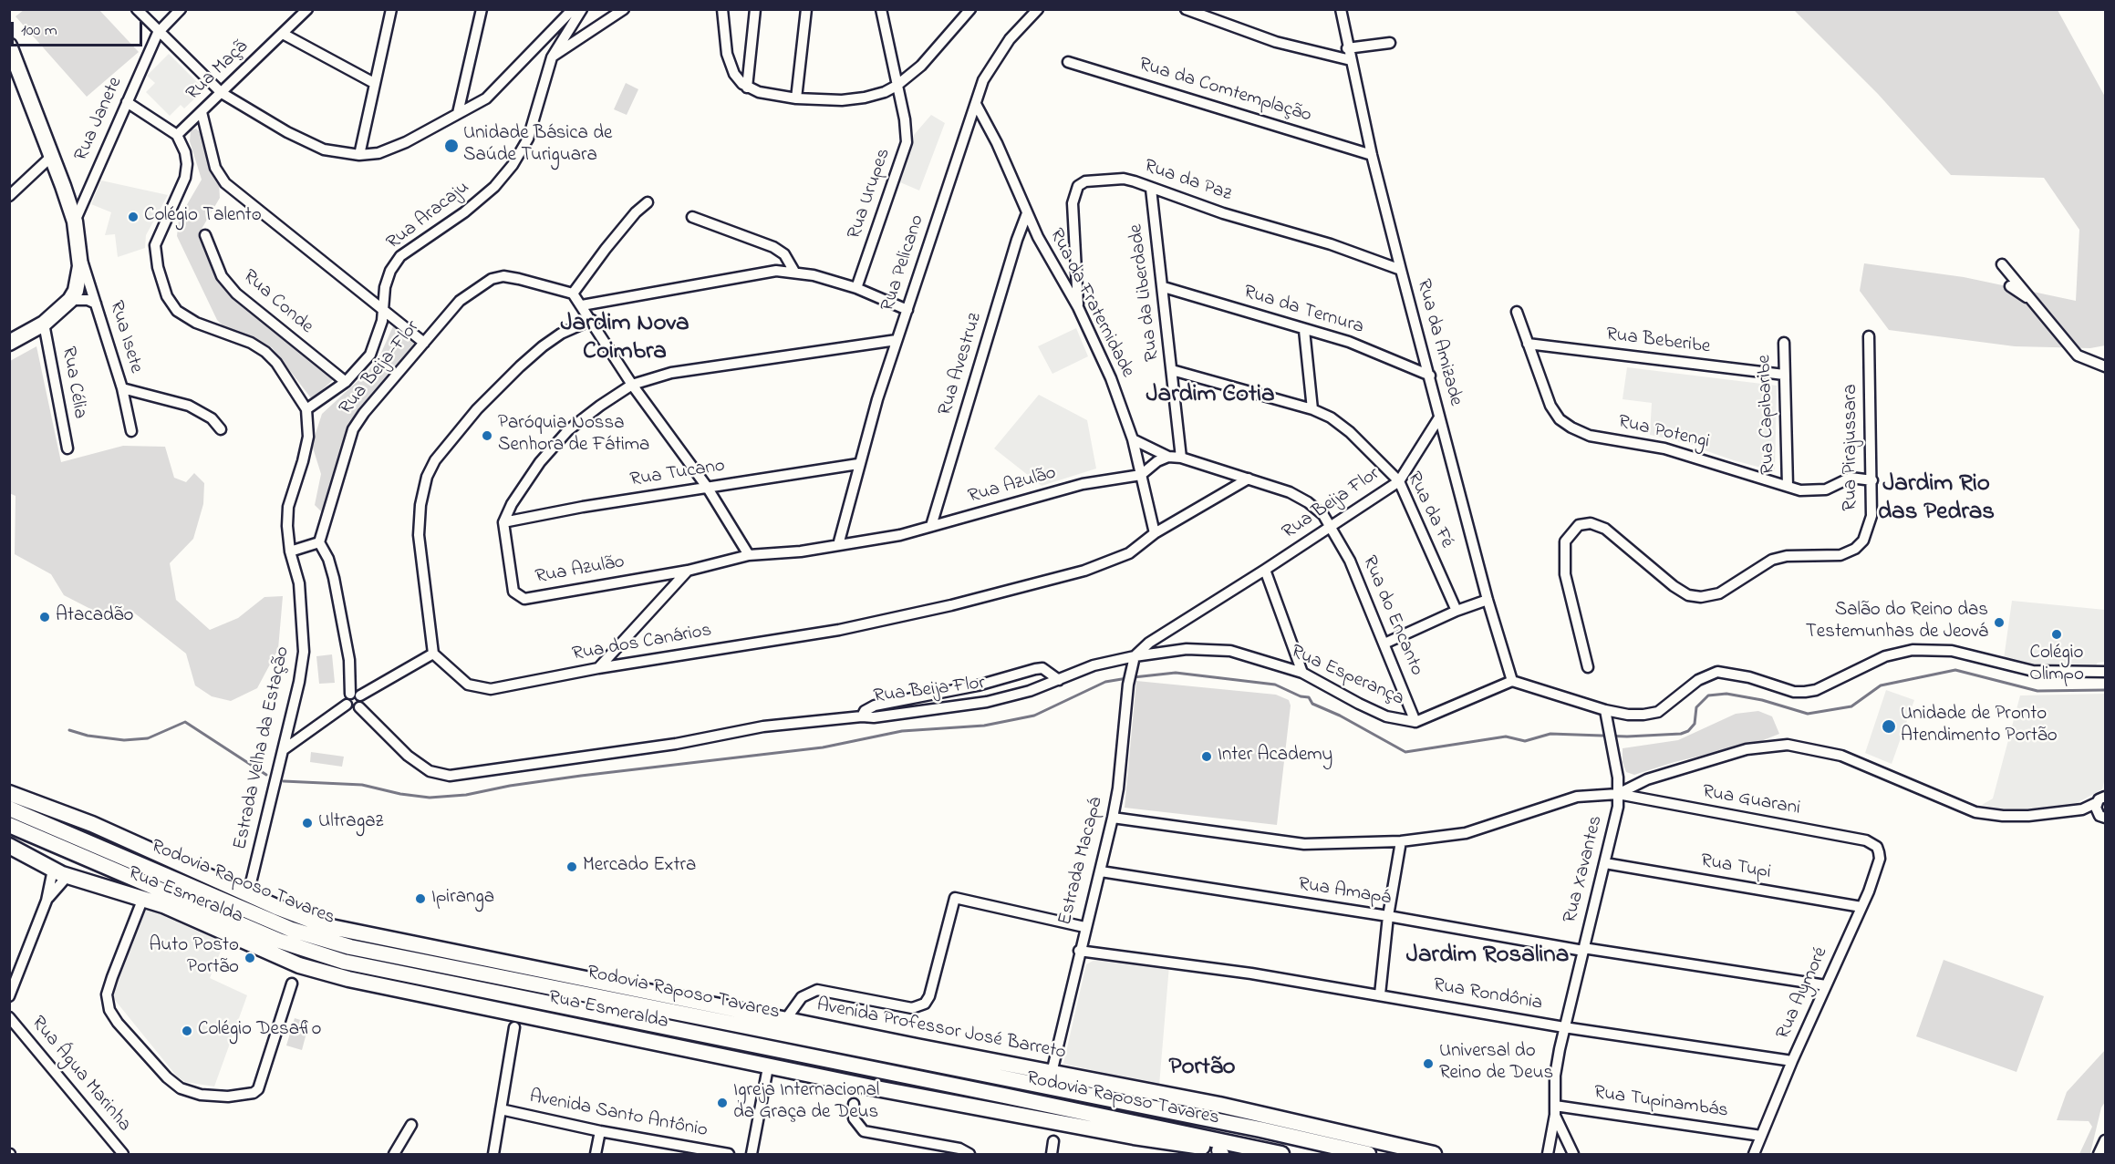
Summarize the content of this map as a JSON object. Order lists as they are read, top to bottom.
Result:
{
  "streets": {
    "highway": ["Rodovia Raposo Tavares", "Rua Esmeralda", "Avenida Professor José Barreto"],
    "street": [
      "Rua Maçã",
      "Rua da Comtemplação",
      "Rua Janete",
      "Rua da Paz",
      "Rua Urupes",
      "Rua Aracaju",
      "Rua Pelicano",
      "Rua da Liberdade",
      "Rua Conde",
      "Rua da Fraternidade",
      "Rua da Ternura",
      "Rua Isete",
      "Rua Beberibe",
      "Rua da Amizade",
      "Rua Avestruz",
      "Rua Beija-Flor",
      "Rua Célia",
      "Rua Capibaribe",
      "Rua Potengi",
      "Rua Pirajussara",
      "Rua Tucano",
      "Rua Azulão",
      "Rua Beija Flor",
      "Rua da Fé",
      "Rua do Encanto",
      "Rua dos Canários",
      "Rua Esperança",
      "Estrada Velha da Estação",
      "Rua Guarani",
      "Estrada Macapá",
      "Rua Tupi",
      "Rua Xavantes",
      "Rua Amapá",
      "Rua Aymoré",
      "Rua Rondônia",
      "Rua Água Marinha",
      "Rua Tupinambás",
      "Avenida Santo Antônio"
    ]
  },
  "crossings": [
    ["Rua Maçã", "Estrada Velha da Estação"],
    ["Rua da Comtemplação", "Rua da Amizade"],
    ["Rua da Paz", "Rua da Liberdade"],
    ["Rua da Paz", "Rua da Fraternidade"],
    ["Rua da Paz", "Rua da Amizade"],
    ["Rua Aracaju", "Rua Conde"],
    ["Rua Aracaju", "Estrada Velha da Estação"],
    ["Rua Pelicano", "Rua da Fraternidade"],
    ["Rua Pelicano", "Rua Tucano"],
    ["Rua Pelicano", "Rua Azulão"],
    ["Rua da Liberdade", "Rua da Ternura"],
    ["Rua da Liberdade", "Rua da Fé"],
    ["Rua da Fraternidade", "Rua Avestruz"],
    ["Rua da Fraternidade", "Rua Azulão"],
    ["Rua da Fraternidade", "Rua dos Canários"],
    ["Rua da Ternura", "Rua da Amizade"],
    ["Rua Beberibe", "Rua Capibaribe"],
    ["Rua Beberibe", "Rua Potengi"],
    ["Rua da Amizade", "Rua Beija Flor"],
    ["Rua Avestruz", "Rua Azulão"],
    ["Rua Capibaribe", "Rua Potengi"],
    ["Rua Potengi", "Rua Pirajussara"],
    ["Rua Tucano", "Rua Azulão"],
    ["Rua Beija Flor", "Rua da Fé"],
    ["Rua Beija Flor", "Rua do Encanto"],
    ["Rua Beija Flor", "Rua Esperança"],
    ["Rua Beija Flor", "Estrada Macapá"],
    ["Rua do Encanto", "Rua Esperança"],
    ["Rua Esperança", "Estrada Macapá"],
    ["Estrada Velha da Estação", "Avenida Professor José Barreto"],
    ["Rua Guarani", "Rua Xavantes"],
    ["Rua Guarani", "Rua Aymoré"],
    ["Estrada Macapá", "Rua Amapá"],
    ["Estrada Macapá", "Rua Rondônia"],
    ["Estrada Macapá", "Avenida Professor José Barreto"],
    ["Rua Tupi", "Rua Xavantes"],
    ["Rua Tupi", "Rua Aymoré"],
    ["Rua Xavantes", "Rua Amapá"],
    ["Rua Xavantes", "Rua Rondônia"],
    ["Rua Xavantes", "Rua Tupinambás"],
    ["Rua Amapá", "Rua Aymoré"],
    ["Rua Aymoré", "Rua Rondônia"],
    ["Rua Aymoré", "Rua Tupinambás"]
  ],
  "districts": [
    "Jardim Nova Coimbra",
    "Jardim Cotia",
    "Jardim Rio das Pedras",
    "Jardim Rosalina",
    "Portão"
  ],
  "places": [
    "Unidade Básica de Saúde Turiguara",
    "Colégio Talento",
    "Paróquia Nossa Senhora de Fátima",
    "Atacadão",
    "Salão do Reino das Testemunhas de Jeová",
    "Colégio Olimpo",
    "Unidade de Pronto Atendimento Portão",
    "Inter Academy",
    "Ultragaz",
    "Mercado Extra",
    "Ipiranga",
    "Auto Posto Portão",
    "Colégio Desafio",
    "Universal do Reino de Deus",
    "Igreja Internacional da Graça de Deus"
  ],
  "scale_bar": "100 m"
}
